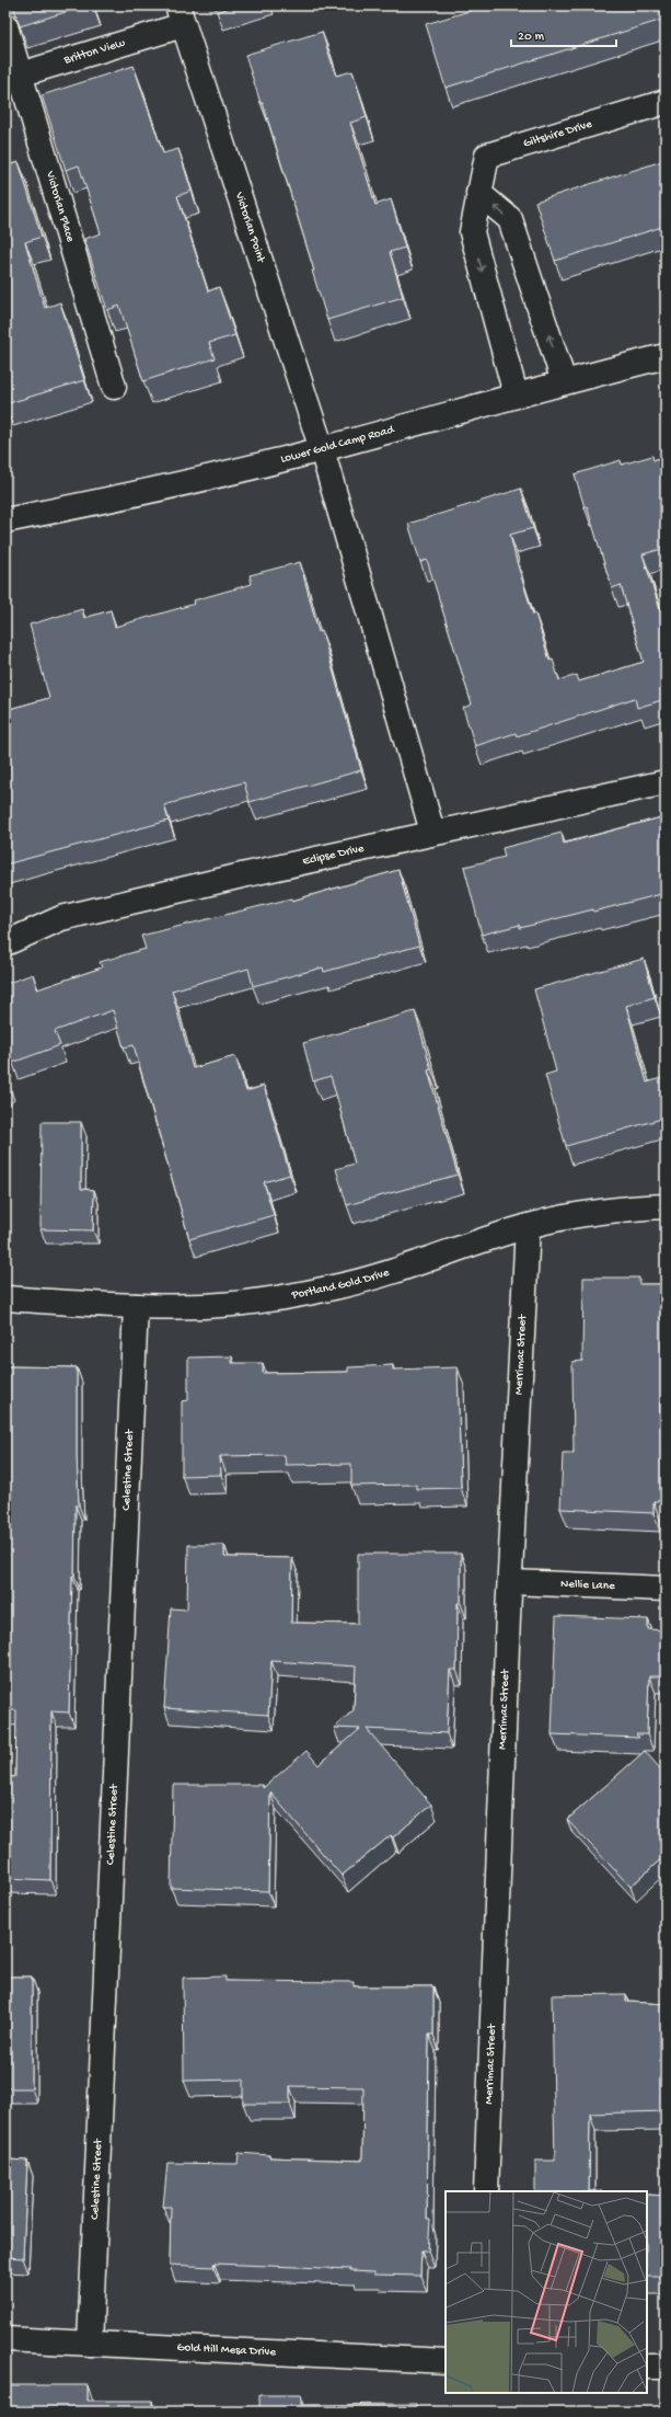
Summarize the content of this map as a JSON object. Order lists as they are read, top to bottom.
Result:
{
  "streets": {
    "street": [
      "Britton View",
      "Giltshire Drive",
      "Victorian Place",
      "Victorian Point",
      "Lower Gold Camp Road",
      "Eclipse Drive",
      "Portland Gold Drive",
      "Merrimac Street",
      "Celestine Street",
      "Nellie Lane",
      "Gold Hill Mesa Drive"
    ]
  },
  "crossings": [
    ["Britton View", "Victorian Place"],
    ["Britton View", "Victorian Point"],
    ["Giltshire Drive", "Lower Gold Camp Road"],
    ["Victorian Point", "Lower Gold Camp Road"],
    ["Victorian Point", "Eclipse Drive"],
    ["Portland Gold Drive", "Merrimac Street"],
    ["Portland Gold Drive", "Celestine Street"],
    ["Merrimac Street", "Nellie Lane"],
    ["Celestine Street", "Gold Hill Mesa Drive"]
  ],
  "scale_bar": "20 m"
}
